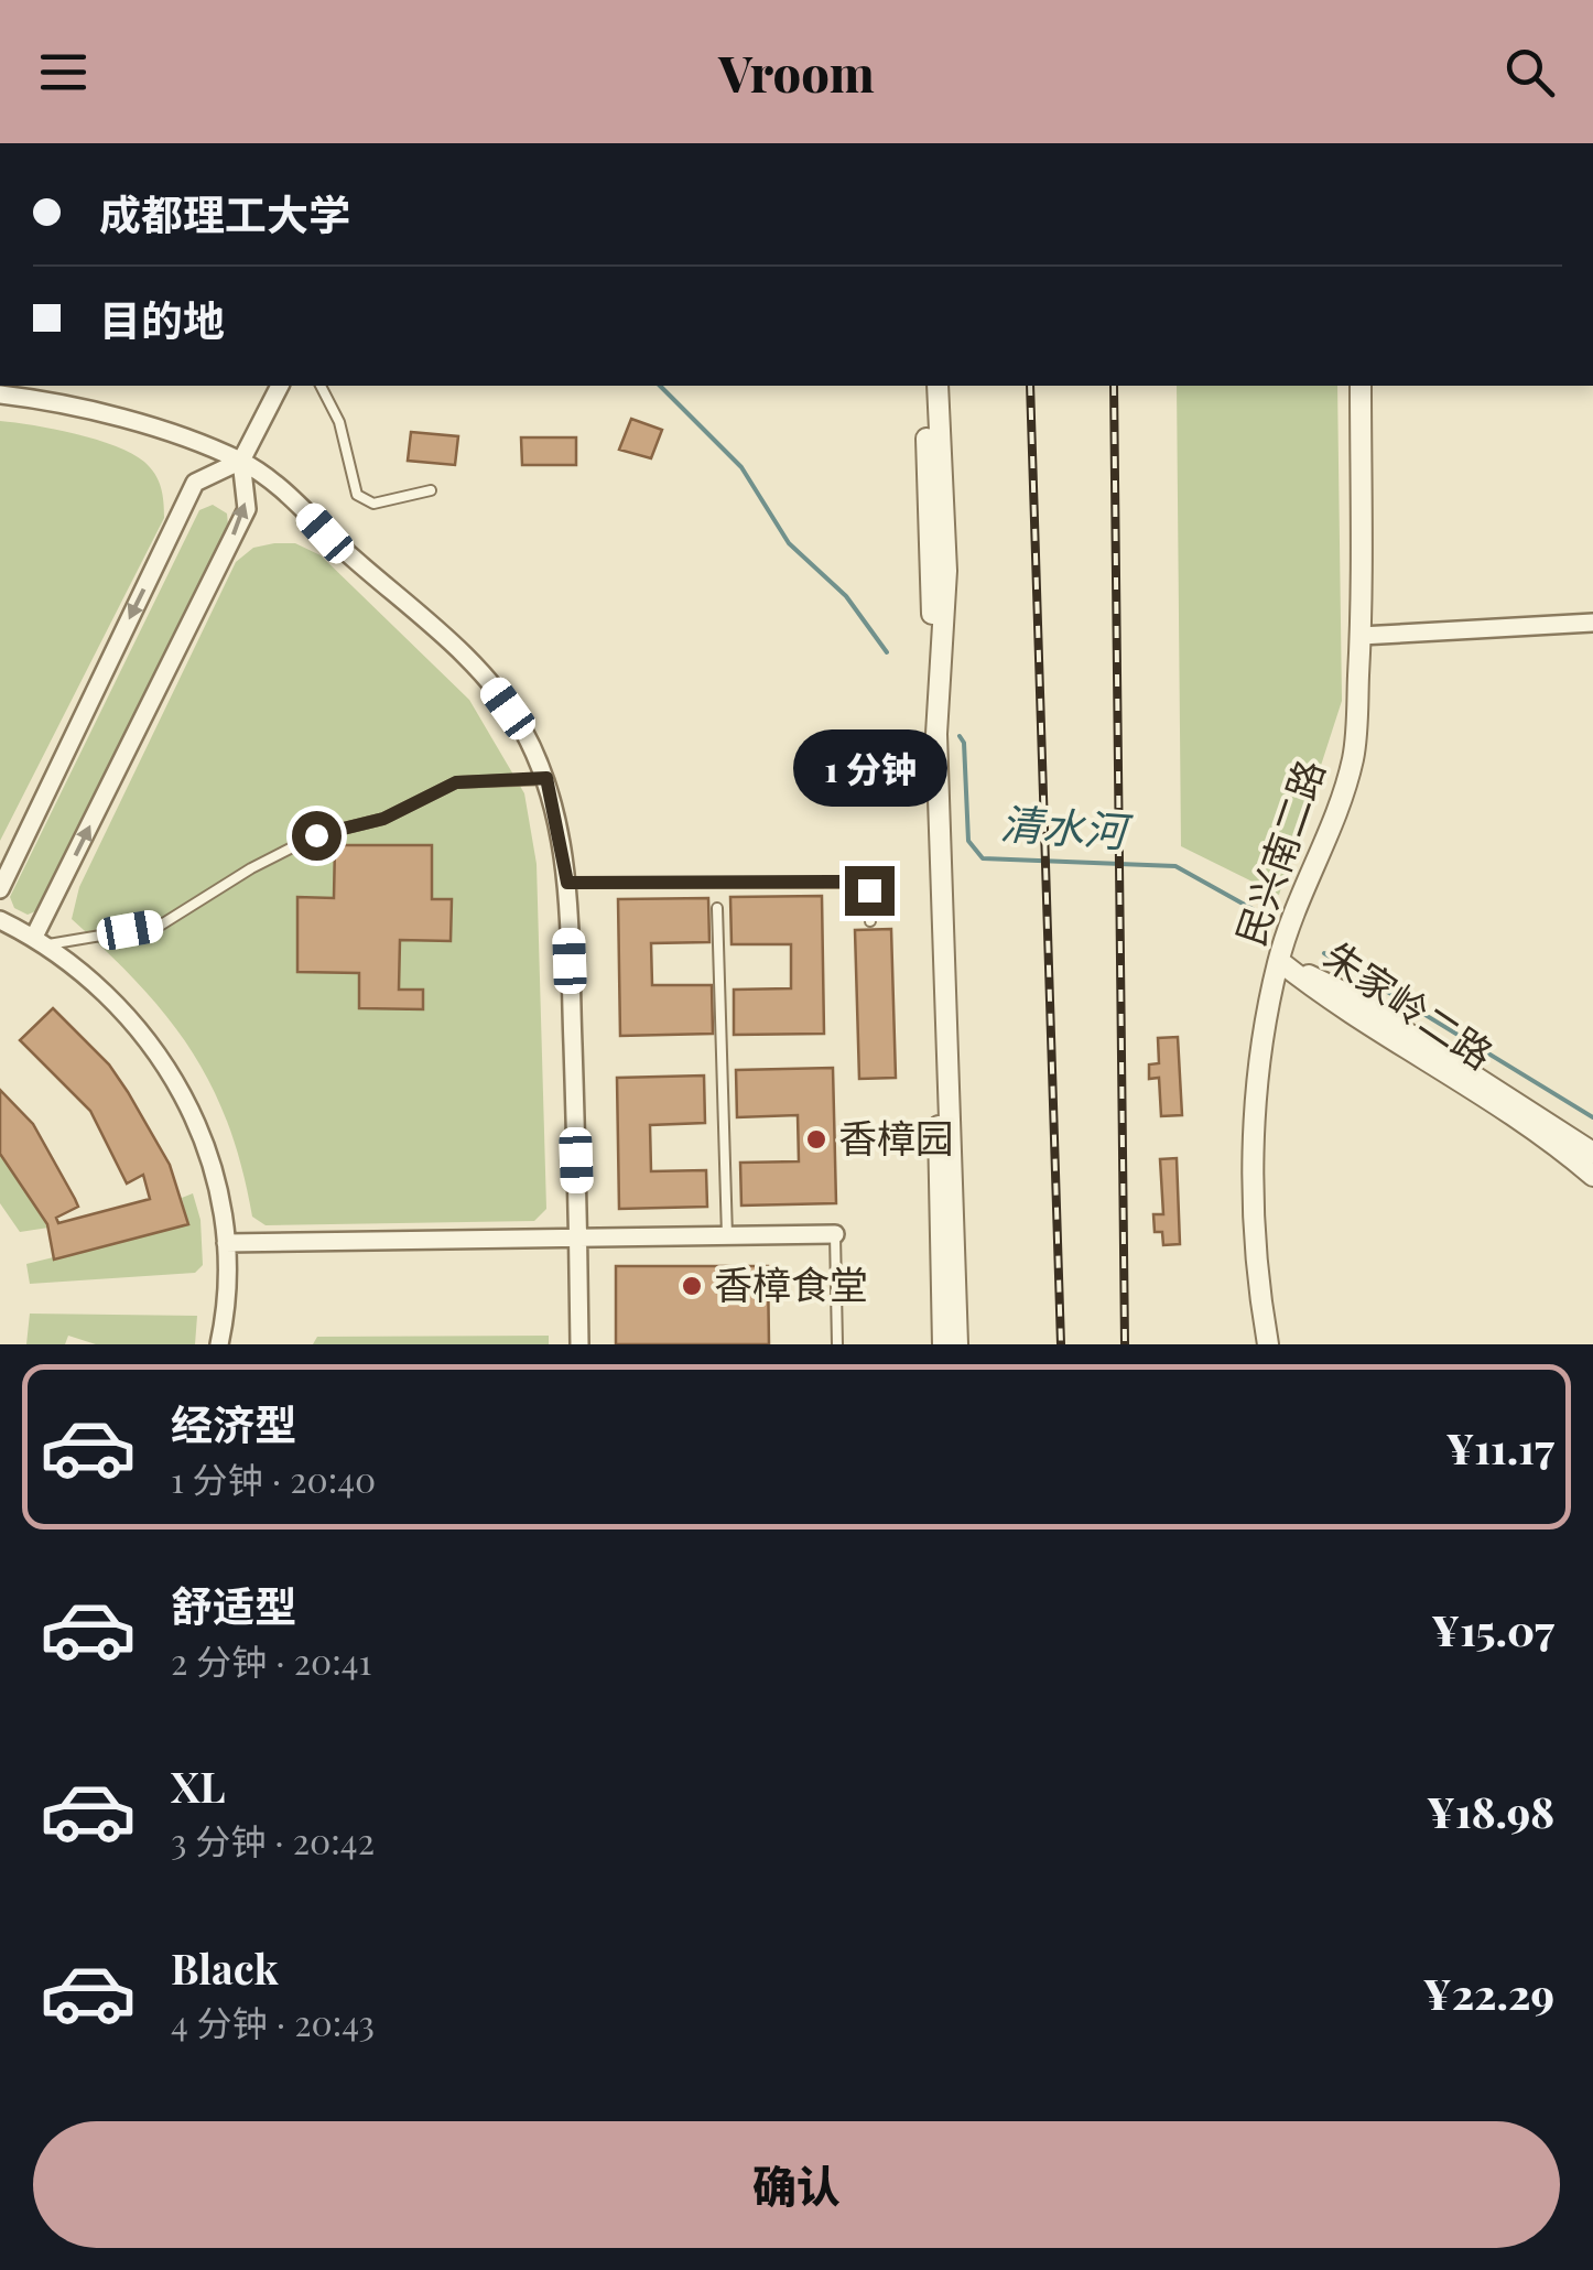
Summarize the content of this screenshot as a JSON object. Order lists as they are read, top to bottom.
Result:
{
  "streets": {
    "street": ["民兴南二路", "朱家岭二路"]
  },
  "crossings": [
    ["民兴南二路", "朱家岭二路"]
  ],
  "water": ["清水河"],
  "places": ["香樟园", "香樟食堂"],
  "page": {
    "header": "Vroom",
    "banner": ["成都理工大学", "目的地"],
    "bubble": "1 分钟",
    "list": [
      {
        "name": "经济型",
        "note": "1 分钟 · 20:40",
        "value": "¥11.17"
      },
      {
        "name": "舒适型",
        "note": "2 分钟 · 20:41",
        "value": "¥15.07"
      },
      {
        "name": "XL",
        "note": "3 分钟 · 20:42",
        "value": "¥18.98"
      },
      {
        "name": "Black",
        "note": "4 分钟 · 20:43",
        "value": "¥22.29"
      }
    ],
    "buttons": "确认"
  }
}
